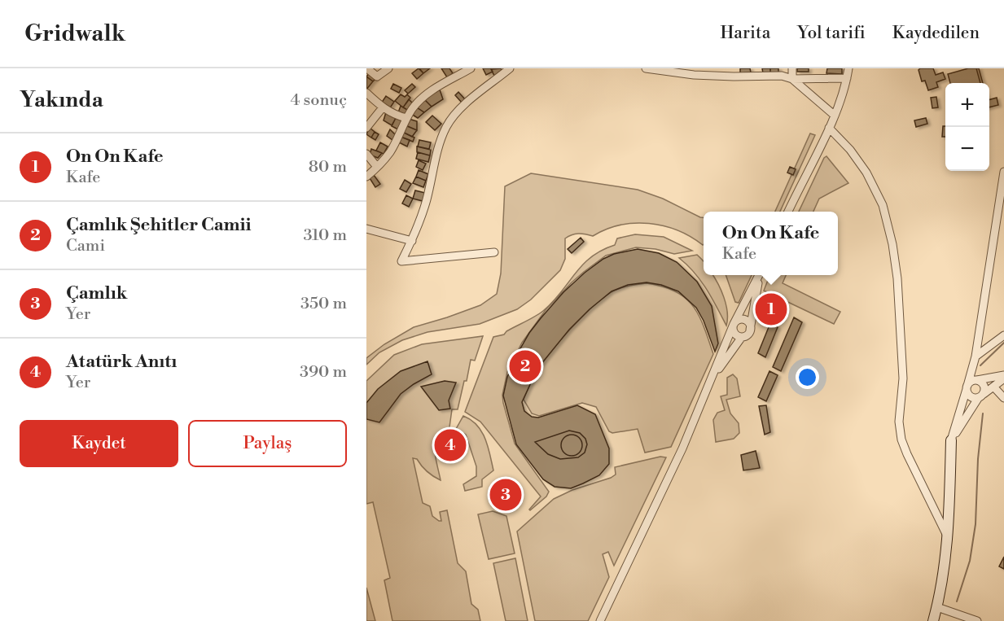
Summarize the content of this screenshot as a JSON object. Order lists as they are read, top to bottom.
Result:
{
  "page": {
    "header": "Gridwalk",
    "nav": ["Harita", "Yol tarifi", "Kaydedilen"],
    "heading": ["Yakında", "4 sonuç"],
    "map_buttons": ["+", "−"],
    "list": [
      {
        "mark": "1",
        "name": "On On Kafe",
        "note": "Kafe",
        "value": "80 m"
      },
      {
        "mark": "2",
        "name": "Çamlık Şehitler Camii",
        "note": "Cami",
        "value": "310 m"
      },
      {
        "mark": "3",
        "name": "Çamlık",
        "note": "Yer",
        "value": "350 m"
      },
      {
        "mark": "4",
        "name": "Atatürk Anıtı",
        "note": "Yer",
        "value": "390 m"
      }
    ],
    "popup": ["On On Kafe", "Kafe"],
    "pins": [
      "1",
      "2",
      "4",
      "3"
    ],
    "buttons": ["Kaydet", "Paylaş"]
  }
}
